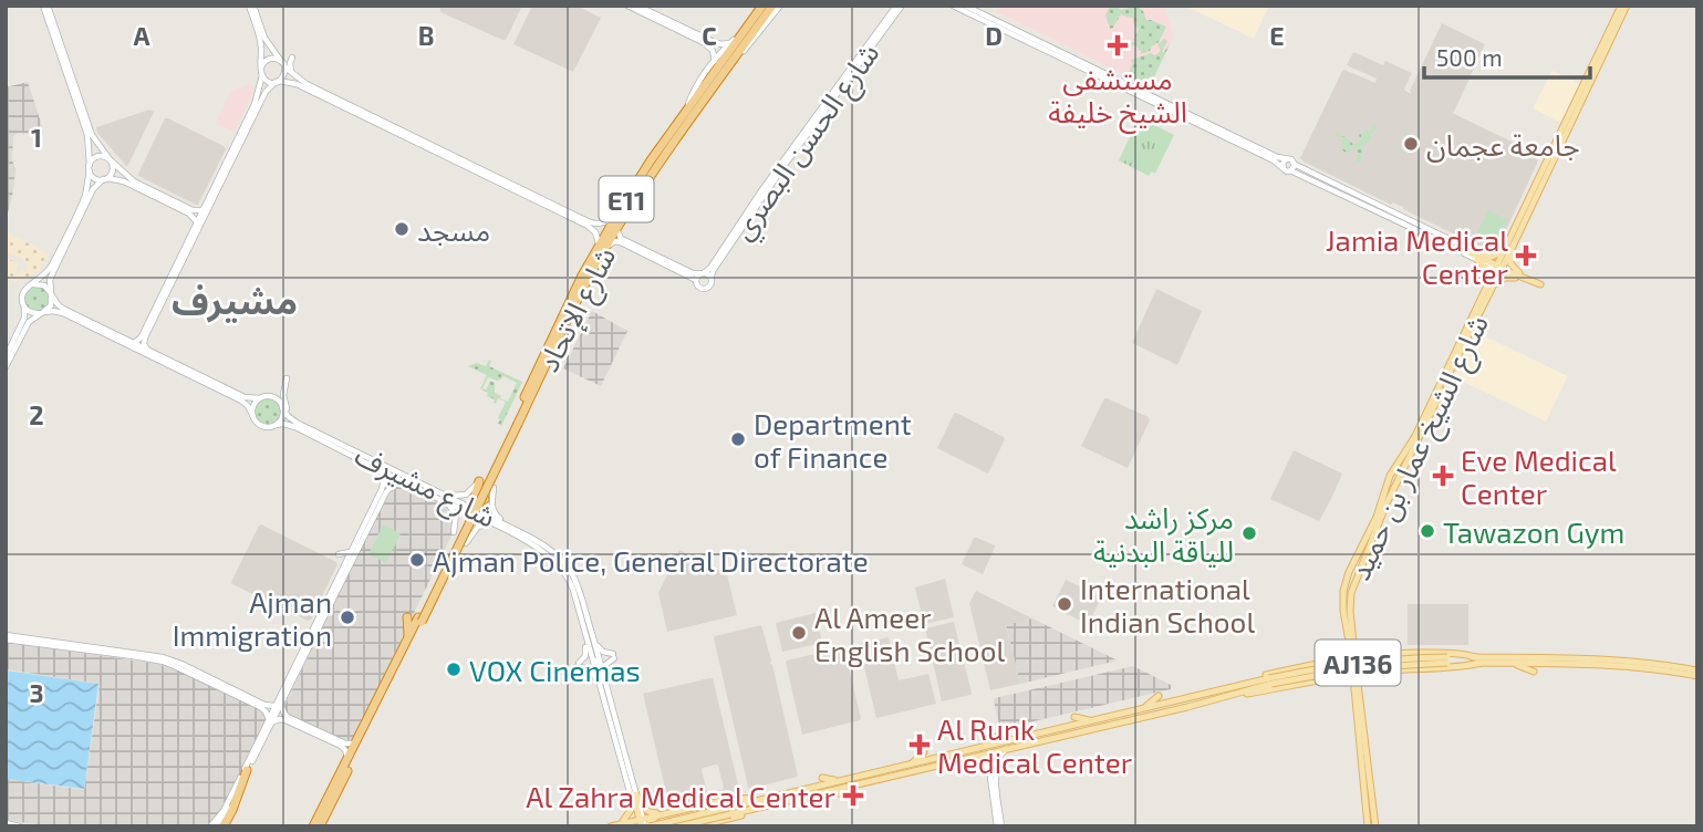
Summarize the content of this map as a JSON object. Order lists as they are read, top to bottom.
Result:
{
  "streets": {
    "highway": ["E11", "شارع الإتحاد"],
    "main road": [
      "شارع الحسن البصري",
      "شارع الشيخ عمار بن حميد",
      "شارع مشيرف",
      "AJ136"
    ]
  },
  "crossings": [
    ["E11", "شارع الإتحاد"]
  ],
  "districts": ["مشيرف"],
  "places": {
    "health": [
      "مستشفى الشيخ خليفة",
      "Jamia Medical Center",
      "Eve Medical Center",
      "Al Runk Medical Center",
      "Al Zahra Medical Center"
    ],
    "other": [
      "جامعة عجمان",
      "مسجد",
      "Department of Finance",
      "Tawazon Gym",
      "مركز راشد للياقة البدنية",
      "Ajman Police, General Directorate",
      "International Indian School",
      "Ajman Immigration",
      "Al Ameer English School",
      "VOX Cinemas"
    ]
  },
  "scale_bar": "500 m",
  "grid": {
    "columns": [
      "A",
      "B",
      "C",
      "D",
      "E"
    ],
    "rows": ["1", "2", "3"]
  }
}
